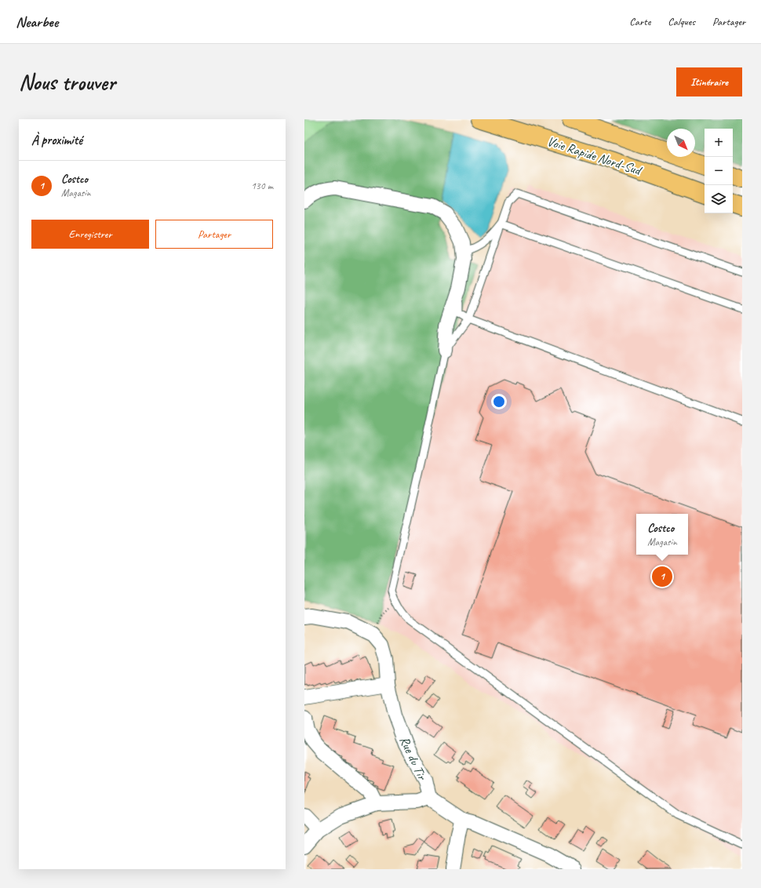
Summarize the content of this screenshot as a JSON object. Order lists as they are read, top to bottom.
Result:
{
  "streets": {
    "highway": ["Voie Rapide Nord-Sud"],
    "street": ["Rue du Tir"]
  },
  "north": "bottom right",
  "page": {
    "header": "Nearbee",
    "nav": ["Carte", "Calques", "Partager"],
    "buttons": [
      "Itinéraire",
      ["Enregistrer", "Partager"]
    ],
    "title": "Nous trouver",
    "heading": "À proximité",
    "map_buttons": ["+", "−"],
    "list": [
      {
        "mark": "1",
        "name": "Costco",
        "note": "Magasin",
        "value": "130 m"
      }
    ],
    "popup": ["Costco", "Magasin"],
    "pins": "1"
  }
}
